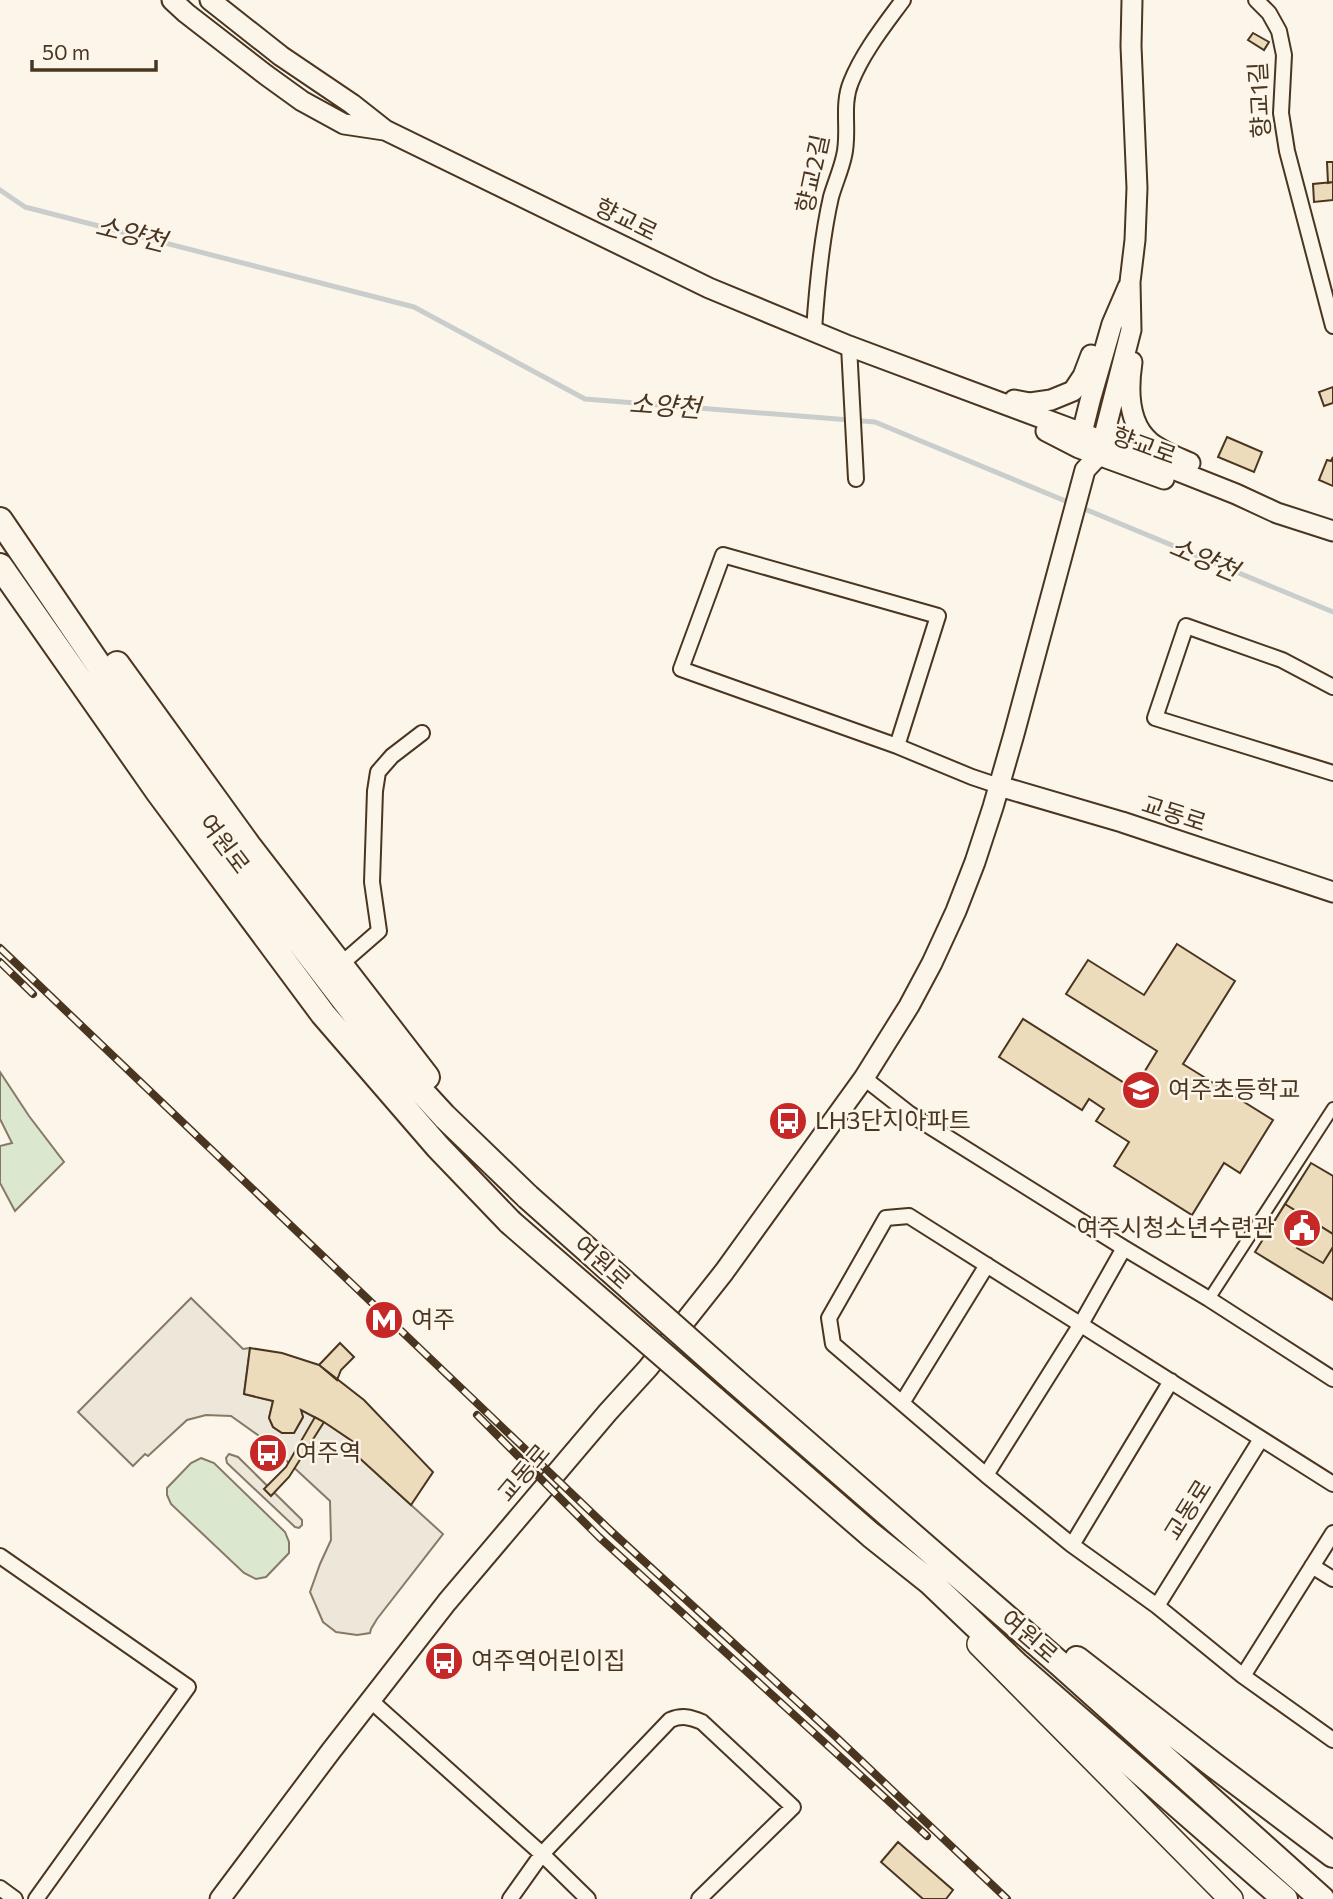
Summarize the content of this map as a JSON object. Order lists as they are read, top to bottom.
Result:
{
  "streets": {
    "highway": ["여원로"],
    "street": [
      "향교1길",
      "향교2길",
      "향교로",
      "교동로"
    ]
  },
  "crossings": [
    ["향교2길", "향교로"]
  ],
  "water": ["소양천"],
  "places": {
    "school or university": ["여주초등학교"],
    "bus stop": ["LH3단지아파트", "여주역", "여주역어린이집"],
    "public building": ["여주시청소년수련관"],
    "metro station": ["여주"]
  },
  "scale_bar": "50 m"
}
